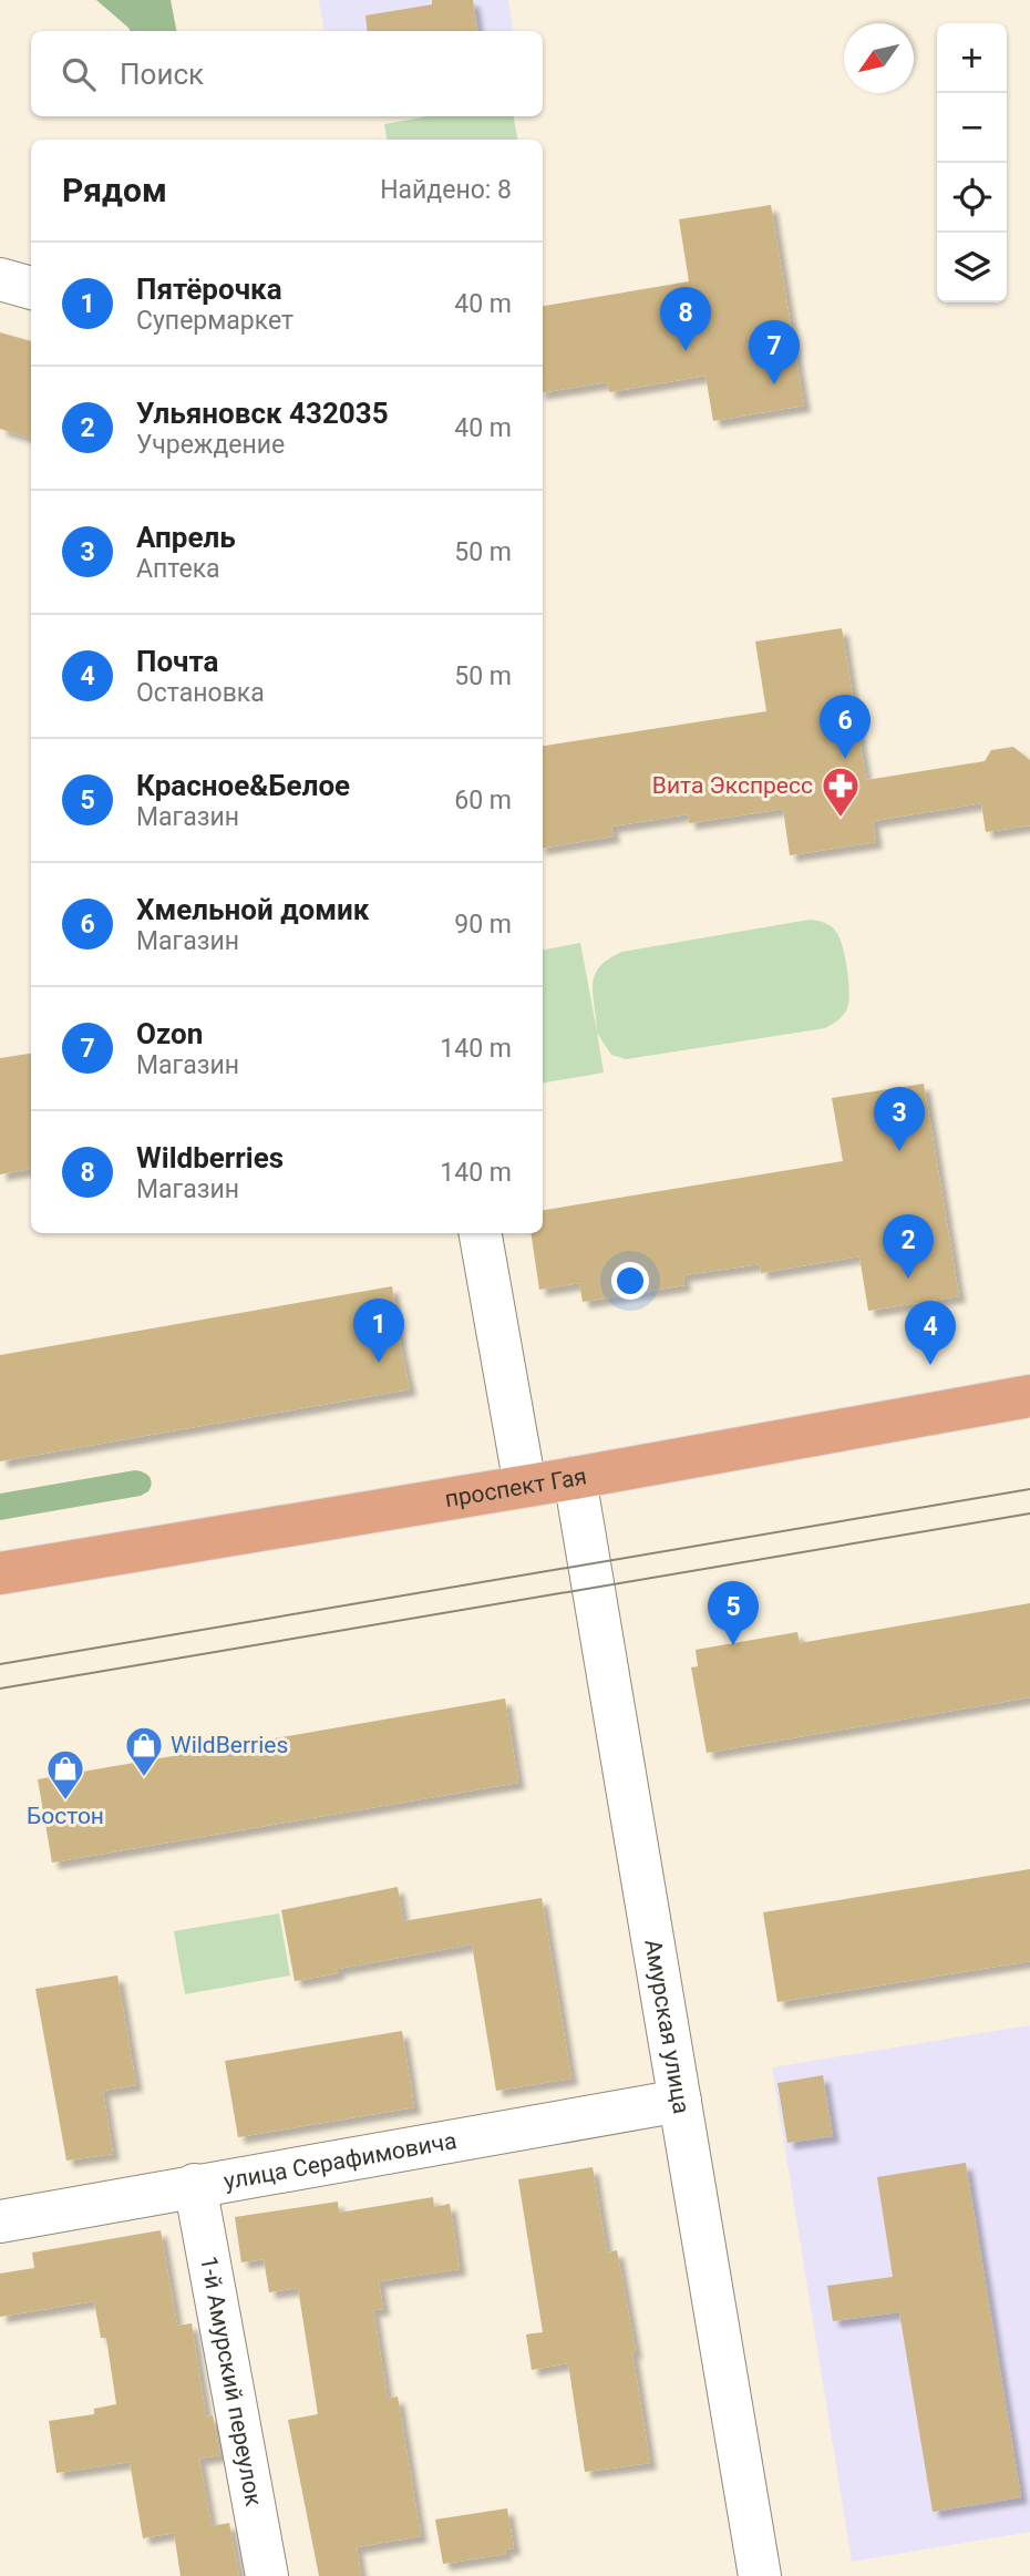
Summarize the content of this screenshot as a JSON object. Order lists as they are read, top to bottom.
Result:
{
  "streets": {
    "main road": ["проспект Гая"],
    "street": ["Амурская улица", "улица Серафимовича", "1-й Амурский переулок"]
  },
  "crossings": [
    ["проспект Гая", "Амурская улица"],
    ["Амурская улица", "улица Серафимовича"],
    ["улица Серафимовича", "1-й Амурский переулок"]
  ],
  "places": {
    "pharmacy": ["Вита Экспресс"],
    "shop": ["WildBerries", "Бостон"]
  },
  "north": "bottom left",
  "page": {
    "map_buttons": ["+", "−"],
    "search": "Поиск",
    "heading": ["Рядом", "Найдено: 8"],
    "list": [
      {
        "mark": "1",
        "name": "Пятёрочка",
        "note": "Супермаркет",
        "value": "40 m"
      },
      {
        "mark": "2",
        "name": "Ульяновск 432035",
        "note": "Учреждение",
        "value": "40 m"
      },
      {
        "mark": "3",
        "name": "Апрель",
        "note": "Аптека",
        "value": "50 m"
      },
      {
        "mark": "4",
        "name": "Почта",
        "note": "Остановка",
        "value": "50 m"
      },
      {
        "mark": "5",
        "name": "Красное&Белое",
        "note": "Магазин",
        "value": "60 m"
      },
      {
        "mark": "6",
        "name": "Хмельной домик",
        "note": "Магазин",
        "value": "90 m"
      },
      {
        "mark": "7",
        "name": "Ozon",
        "note": "Магазин",
        "value": "140 m"
      },
      {
        "mark": "8",
        "name": "Wildberries",
        "note": "Магазин",
        "value": "140 m"
      }
    ],
    "pins": [
      "8",
      "7",
      "6",
      "3",
      "2",
      "1",
      "4",
      "5"
    ]
  }
}
